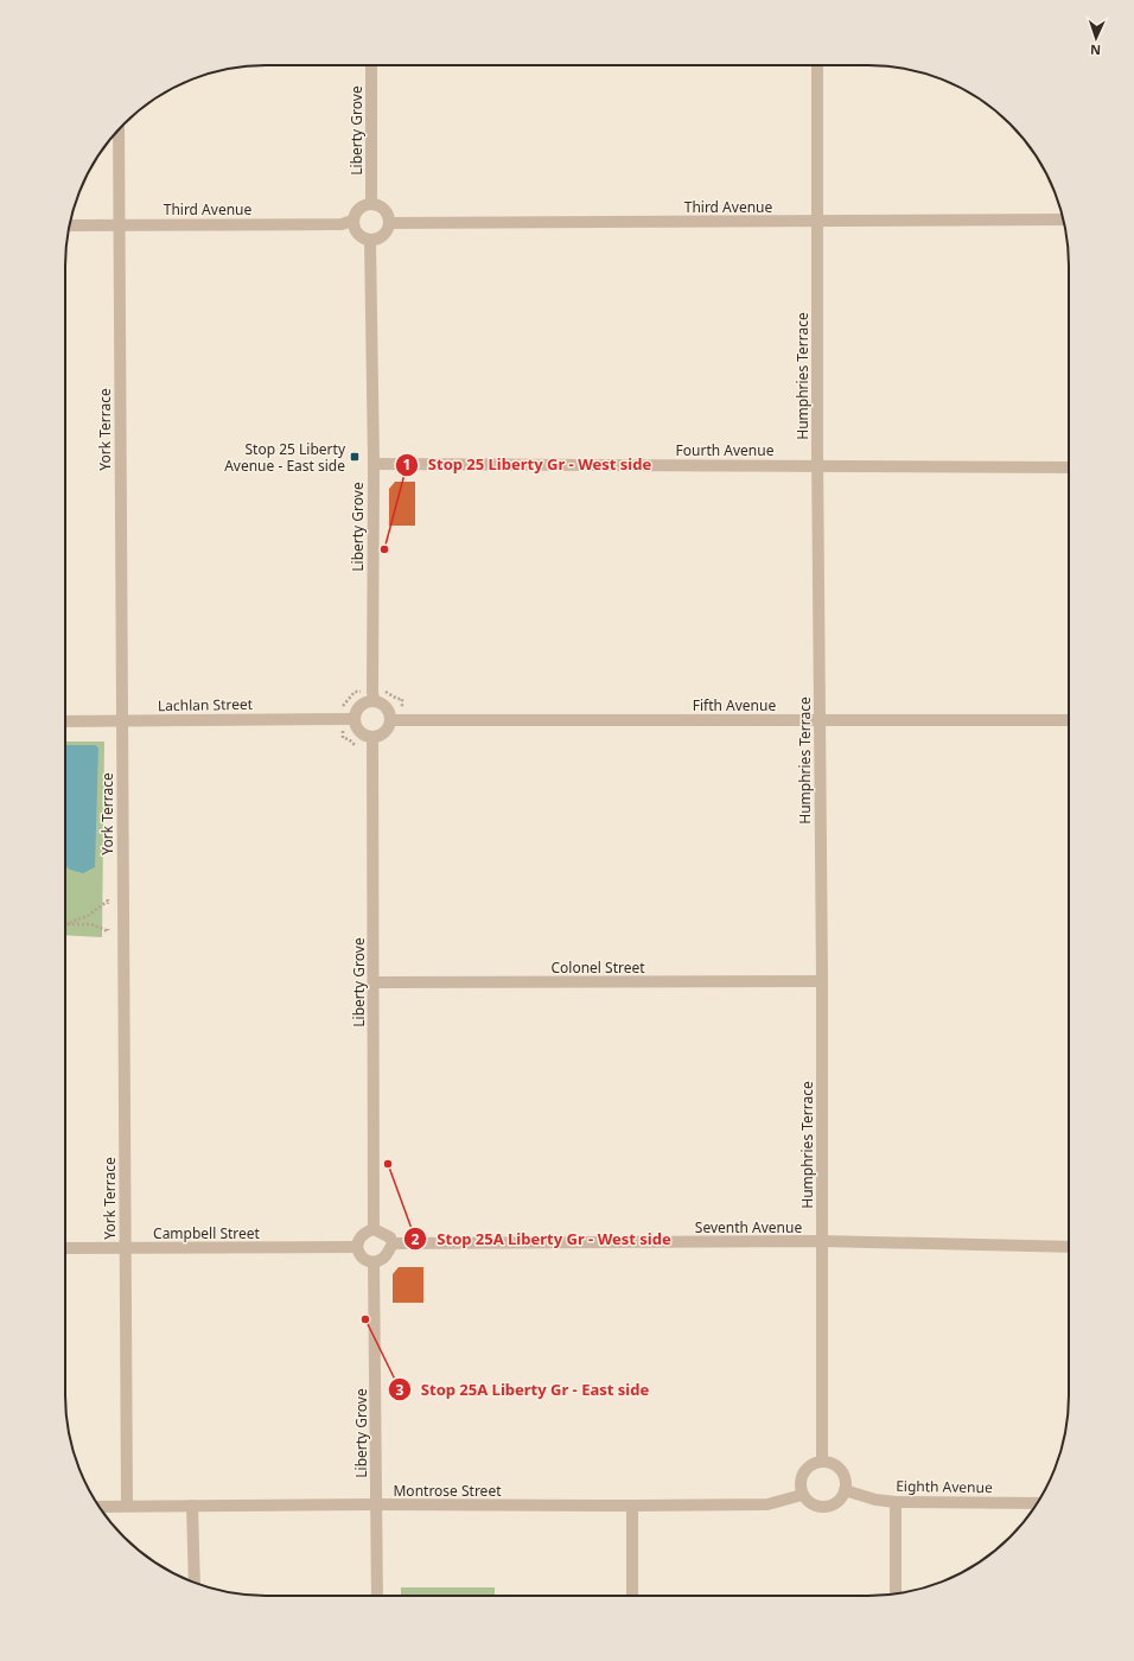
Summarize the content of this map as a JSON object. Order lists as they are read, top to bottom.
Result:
{
  "streets": {
    "street": [
      "Liberty Grove",
      "Third Avenue",
      "Humphries Terrace",
      "York Terrace",
      "Fourth Avenue",
      "Lachlan Street",
      "Fifth Avenue",
      "Colonel Street",
      "Seventh Avenue",
      "Campbell Street",
      "Eighth Avenue",
      "Montrose Street"
    ]
  },
  "crossings": [
    ["Liberty Grove", "Third Avenue"],
    ["Liberty Grove", "Fourth Avenue"],
    ["Liberty Grove", "Lachlan Street"],
    ["Liberty Grove", "Fifth Avenue"],
    ["Liberty Grove", "Colonel Street"],
    ["Liberty Grove", "Seventh Avenue"],
    ["Liberty Grove", "Campbell Street"],
    ["Liberty Grove", "Montrose Street"],
    ["Third Avenue", "Humphries Terrace"],
    ["Third Avenue", "York Terrace"],
    ["Humphries Terrace", "Fourth Avenue"],
    ["Humphries Terrace", "Fifth Avenue"],
    ["Humphries Terrace", "Colonel Street"],
    ["Humphries Terrace", "Seventh Avenue"],
    ["Humphries Terrace", "Eighth Avenue"],
    ["Humphries Terrace", "Montrose Street"],
    ["York Terrace", "Lachlan Street"],
    ["York Terrace", "Campbell Street"],
    ["York Terrace", "Montrose Street"],
    ["Lachlan Street", "Fifth Avenue"],
    ["Seventh Avenue", "Campbell Street"],
    ["Eighth Avenue", "Montrose Street"]
  ],
  "places": {
    "transit": ["Stop 25 Liberty Avenue - East side"],
    "other": ["Stop 25 Liberty Gr - West side", "Stop 25A Liberty Gr - West side", "Stop 25A Liberty Gr - East side"]
  },
  "north": "bottom"
}
